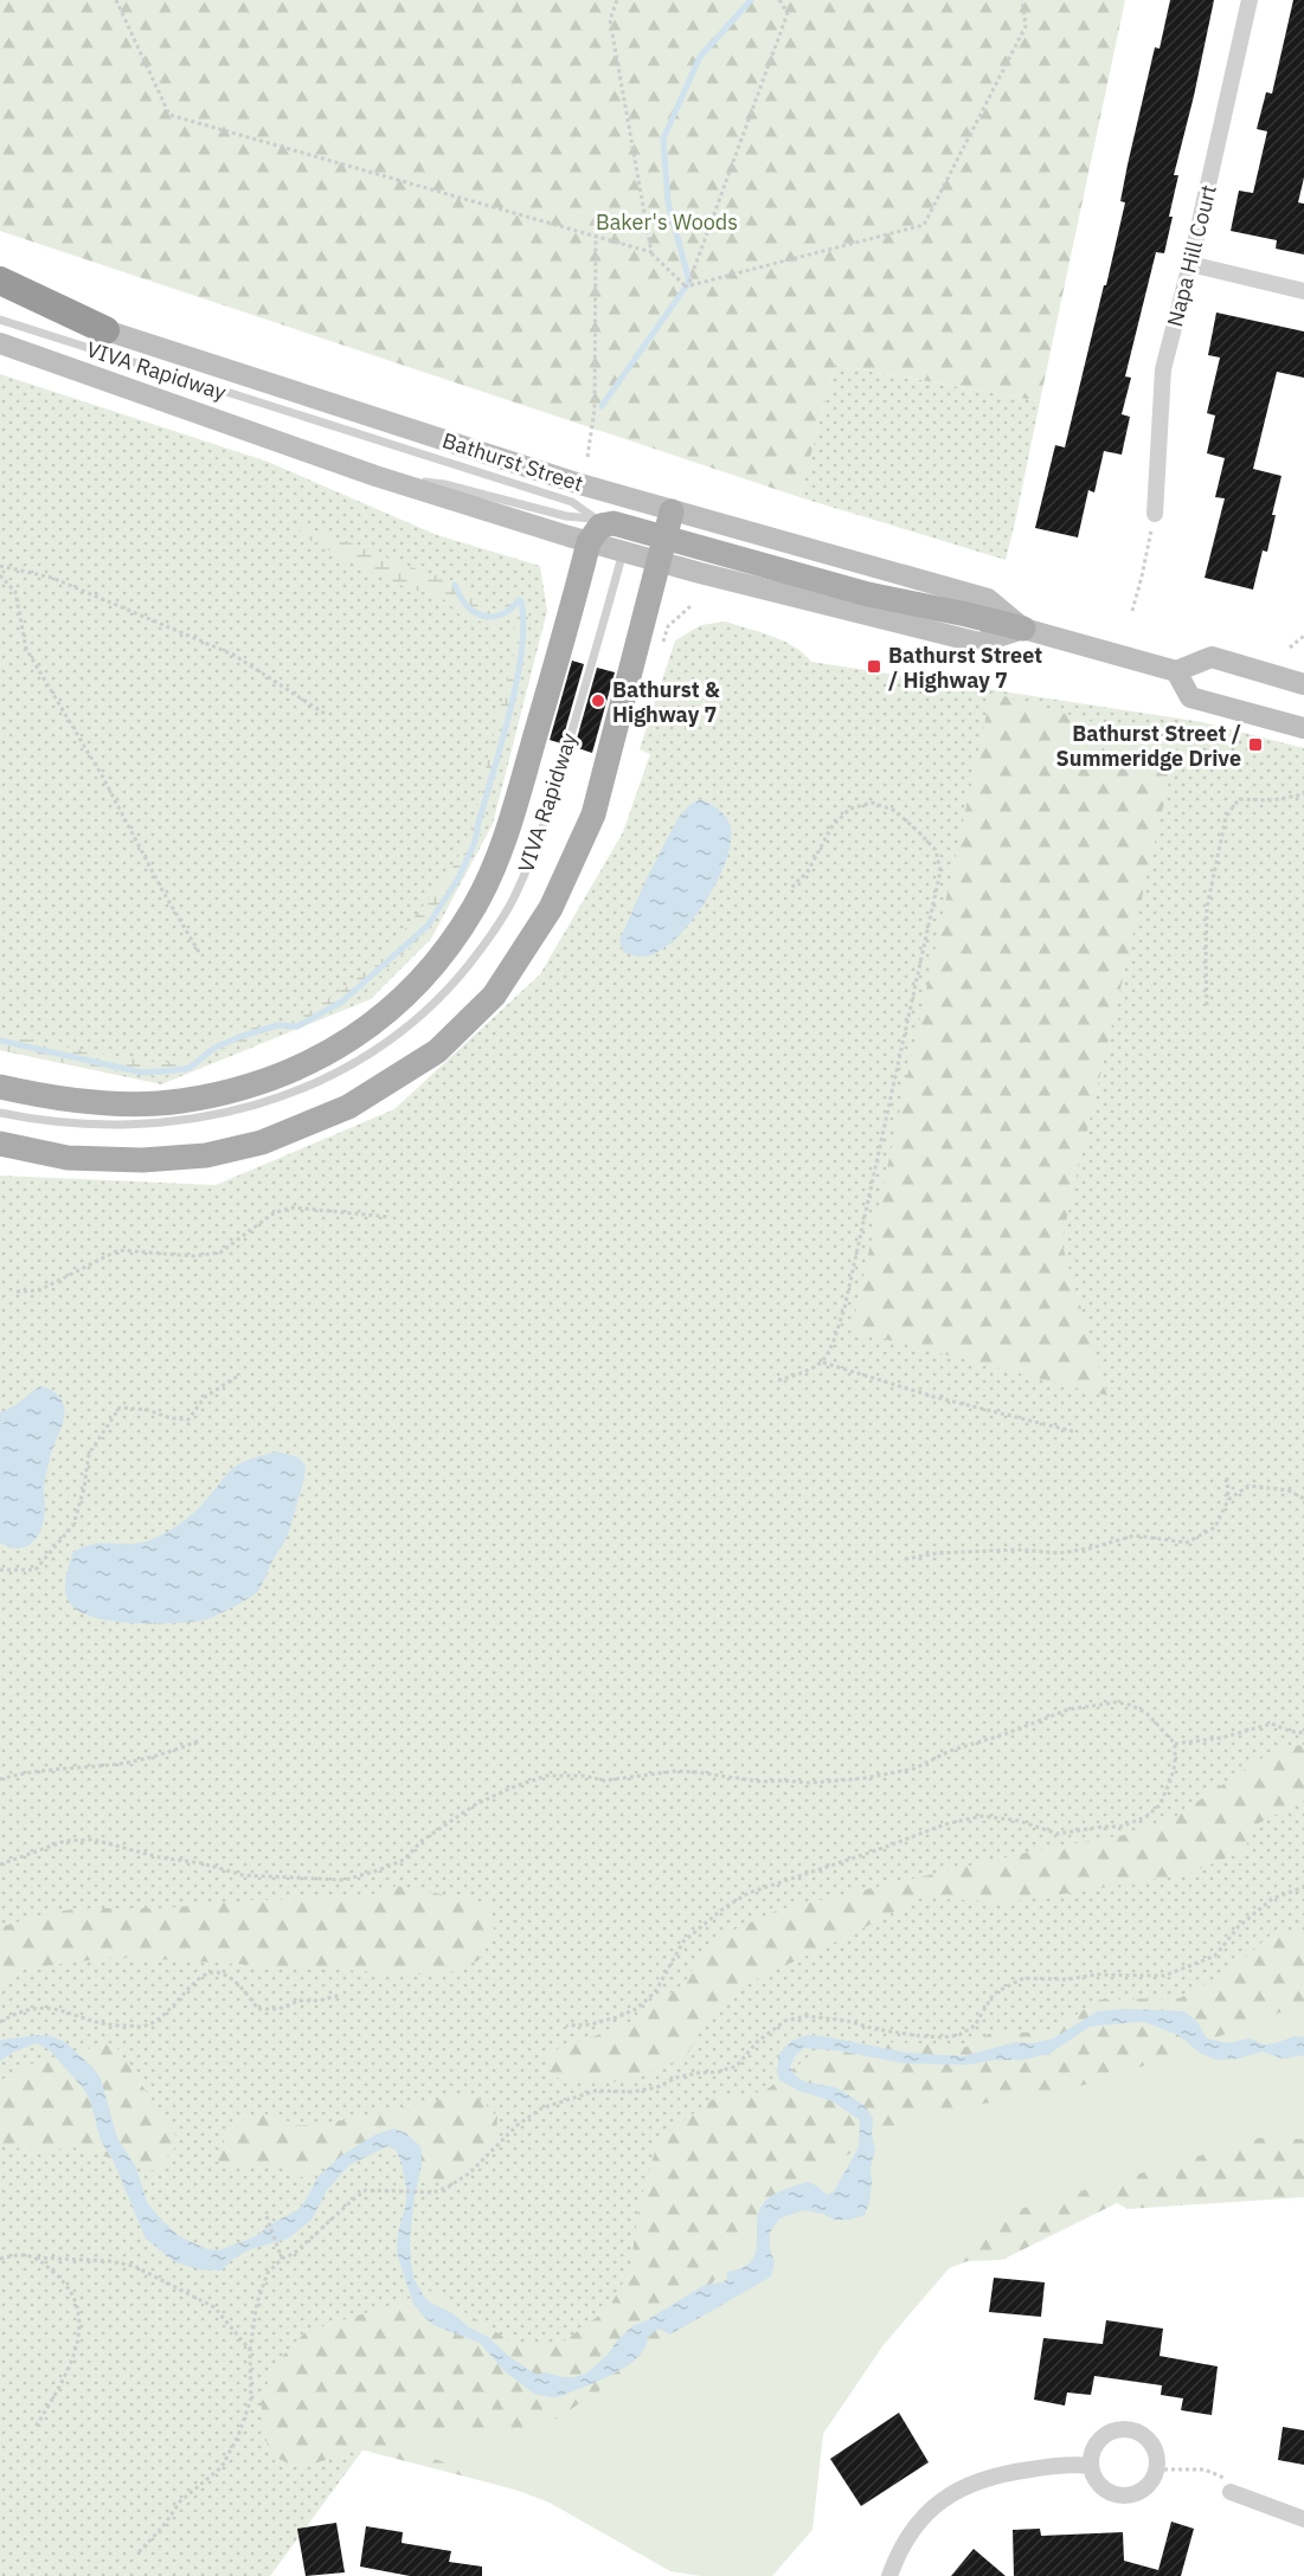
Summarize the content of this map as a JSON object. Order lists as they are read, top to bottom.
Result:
{
  "streets": {
    "main road": ["Bathurst Street"],
    "street": ["Napa Hill Court"],
    "lane": ["VIVA Rapidway"]
  },
  "parks": ["Baker's Woods"],
  "places": {
    "transit": ["Bathurst Street / Highway 7", "Bathurst Street / Summeridge Drive"],
    "other": ["Bathurst & Highway 7"]
  }
}
